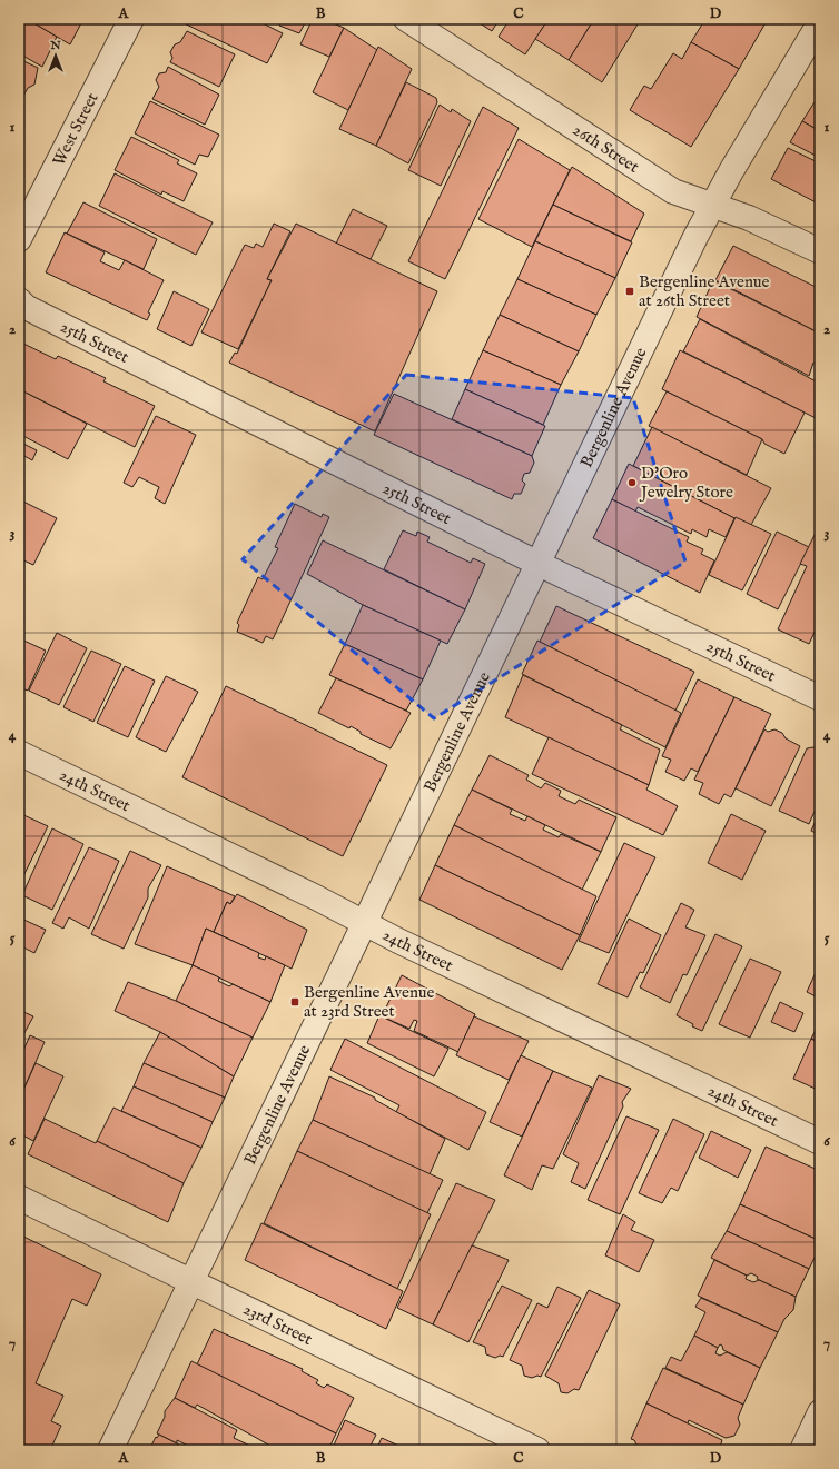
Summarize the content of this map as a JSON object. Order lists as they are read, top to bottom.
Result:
{
  "streets": {
    "street": [
      "West Street",
      "26th Street",
      "25th Street",
      "Bergenline Avenue",
      "24th Street",
      "23rd Street"
    ]
  },
  "crossings": [
    ["26th Street", "Bergenline Avenue"],
    ["25th Street", "Bergenline Avenue"],
    ["Bergenline Avenue", "24th Street"],
    ["Bergenline Avenue", "23rd Street"]
  ],
  "places": {
    "transit": ["Bergenline Avenue at 26th Street", "Bergenline Avenue at 23rd Street"],
    "other": ["D'Oro Jewelry Store"]
  },
  "north": "top",
  "grid": {
    "columns": [
      "A",
      "B",
      "C",
      "D"
    ],
    "rows": [
      "1",
      "2",
      "3",
      "4",
      "5",
      "6",
      "7"
    ]
  }
}
